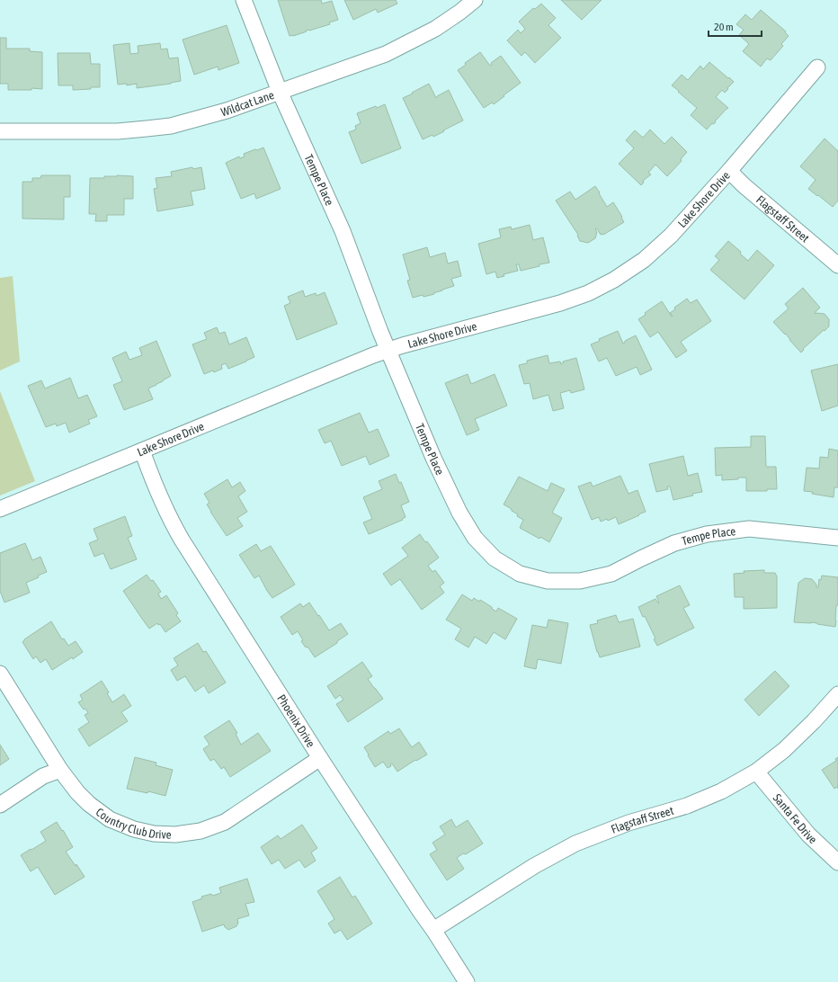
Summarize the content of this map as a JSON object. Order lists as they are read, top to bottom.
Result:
{
  "streets": {
    "street": [
      "Wildcat Lane",
      "Tempe Place",
      "Lake Shore Drive",
      "Flagstaff Street",
      "Phoenix Drive",
      "Santa Fe Drive",
      "Country Club Drive"
    ]
  },
  "crossings": [
    ["Wildcat Lane", "Tempe Place"],
    ["Tempe Place", "Lake Shore Drive"],
    ["Lake Shore Drive", "Flagstaff Street"],
    ["Lake Shore Drive", "Phoenix Drive"],
    ["Flagstaff Street", "Phoenix Drive"],
    ["Flagstaff Street", "Santa Fe Drive"],
    ["Phoenix Drive", "Country Club Drive"]
  ],
  "scale_bar": "20 m"
}
